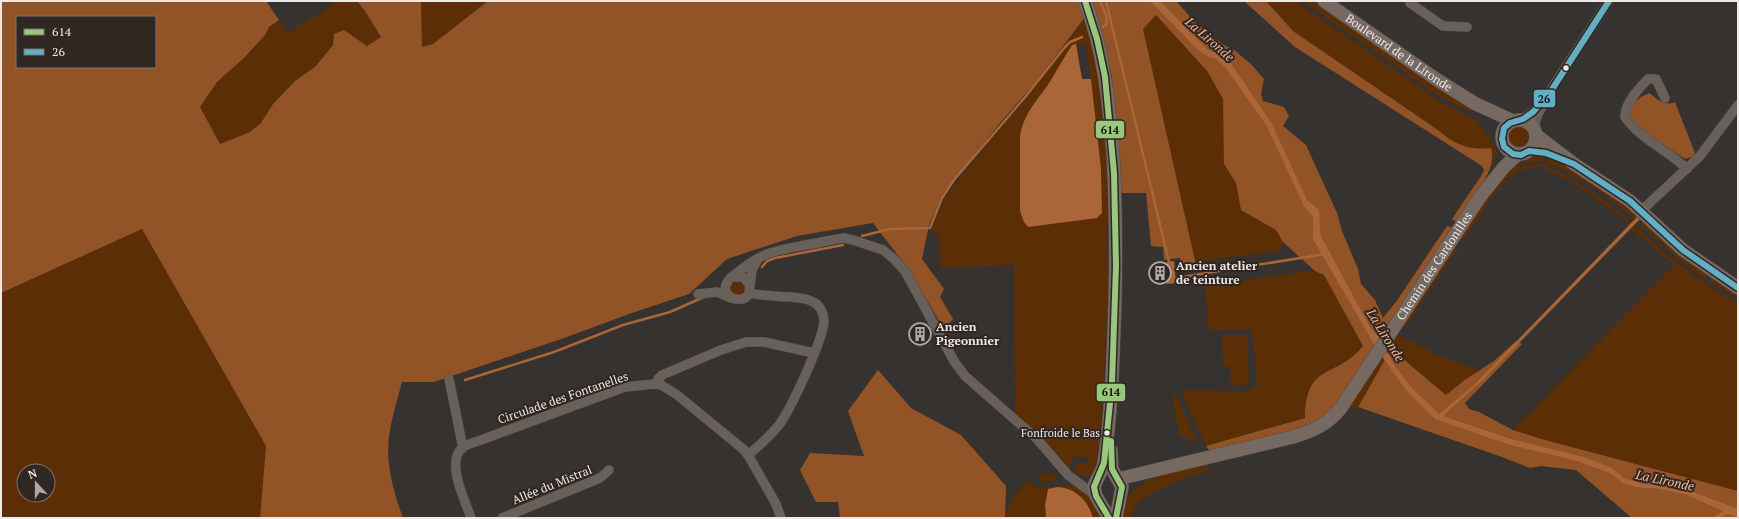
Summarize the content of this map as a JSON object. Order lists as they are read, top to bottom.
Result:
{
  "streets": {
    "street": [
      "Boulevard de la Lironde",
      "Chemin des Cardonilles",
      "Circulade des Fontanelles",
      "Allée du Mistral"
    ]
  },
  "crossings": [
    ["Boulevard de la Lironde", "Chemin des Cardonilles"]
  ],
  "water": ["La Lironde"],
  "places": {
    "building": ["Ancien atelier de teinture", "Ancien Pigeonnier"],
    "other": ["Fonfroide le Bas"]
  },
  "lines": ["transit line 614", "transit line 26"],
  "legend": ["614", "26"],
  "north": "top"
}
